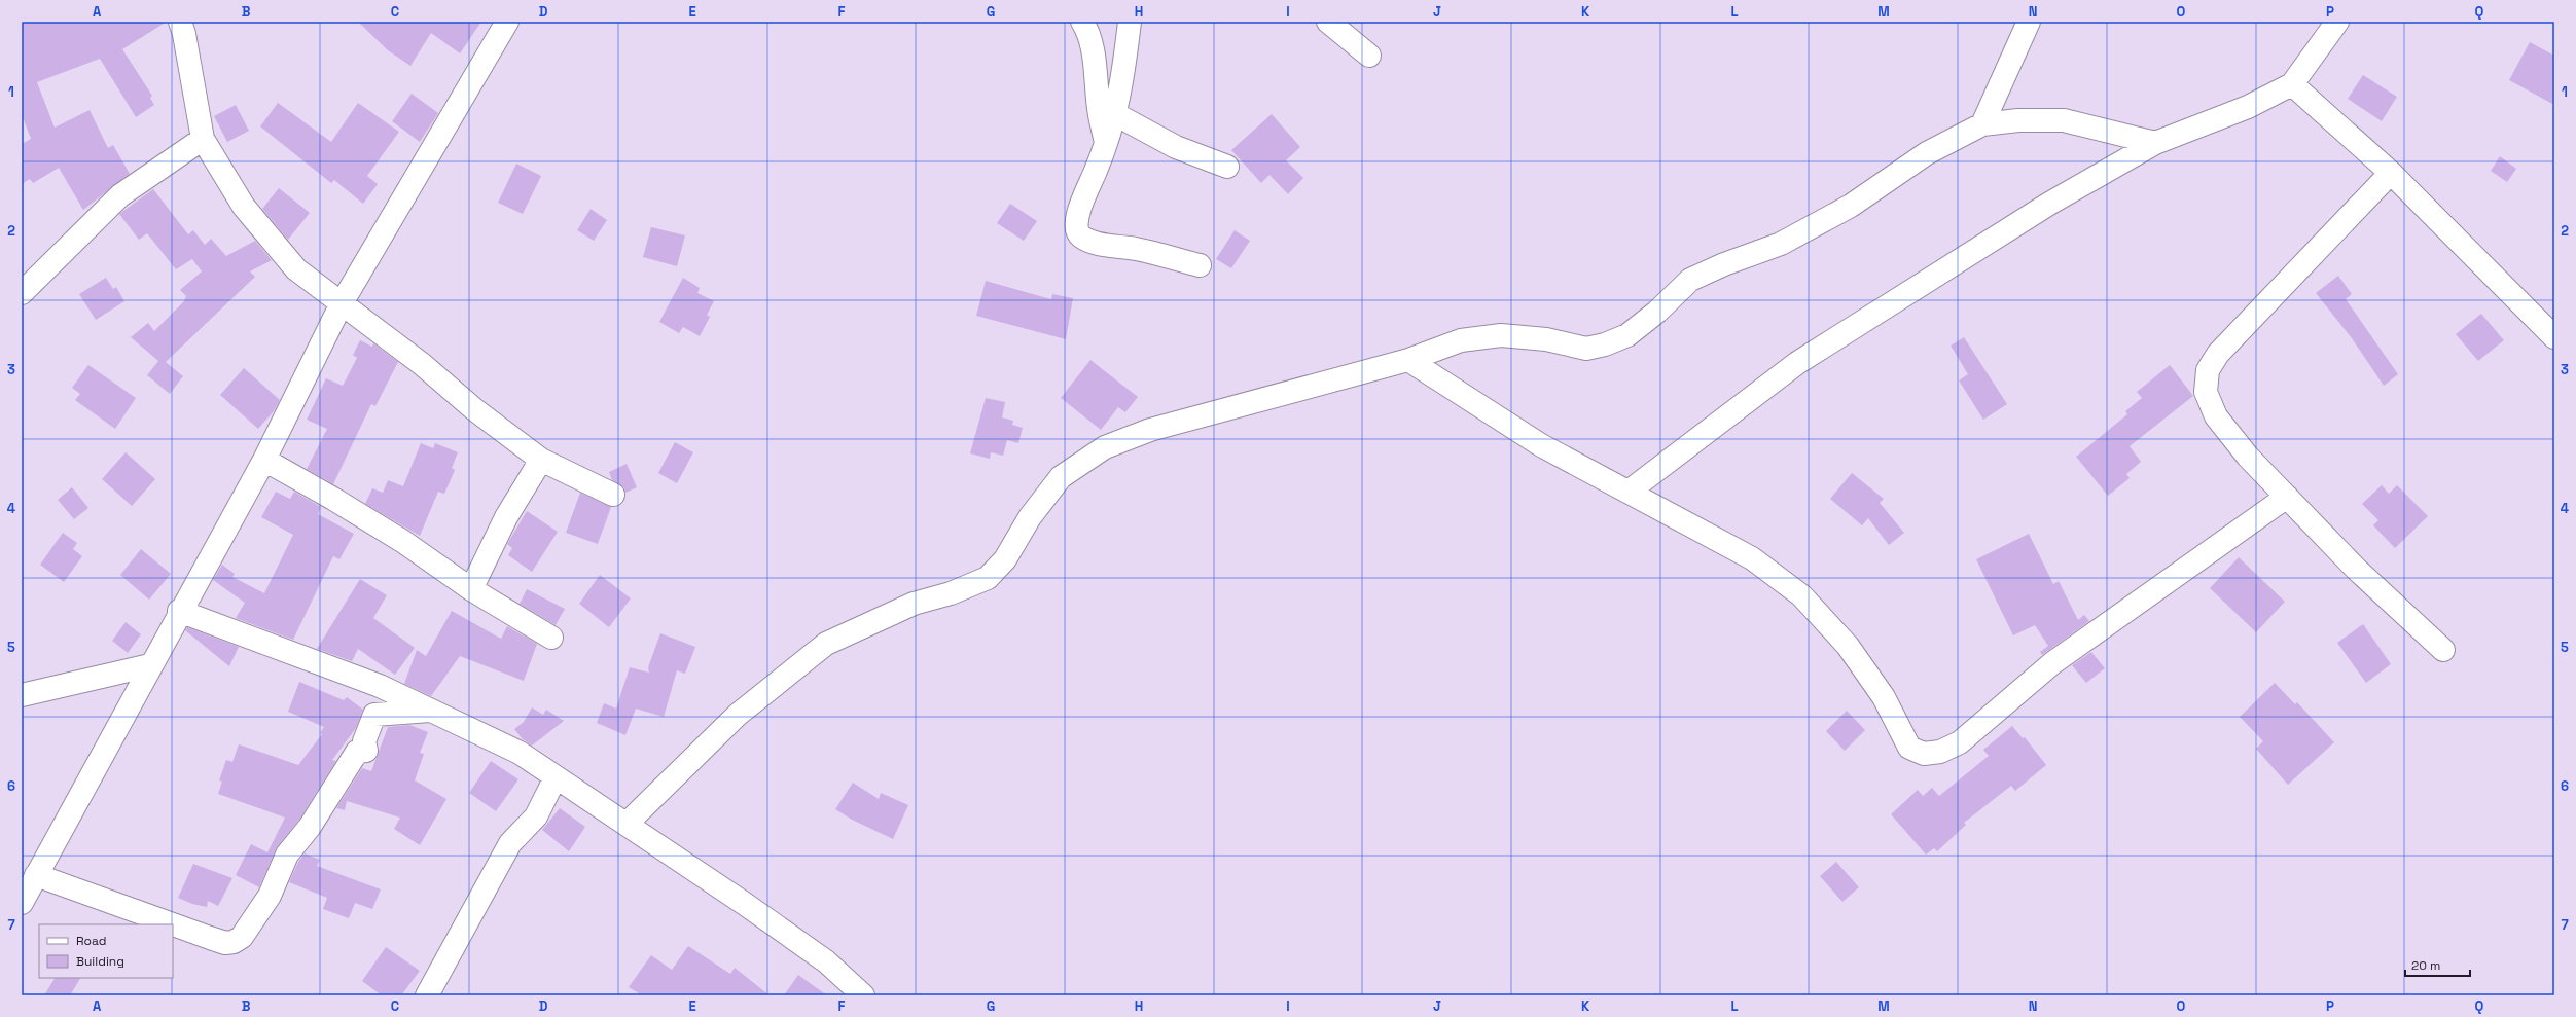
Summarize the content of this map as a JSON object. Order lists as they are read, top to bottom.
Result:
{
  "legend": ["Road", "Building"],
  "scale_bar": "20 m",
  "grid": {
    "columns": [
      "A",
      "B",
      "C",
      "D",
      "E",
      "F",
      "G",
      "H",
      "I",
      "J",
      "K",
      "L",
      "M",
      "N",
      "O",
      "P",
      "Q"
    ],
    "rows": [
      "1",
      "2",
      "3",
      "4",
      "5",
      "6",
      "7"
    ]
  }
}
